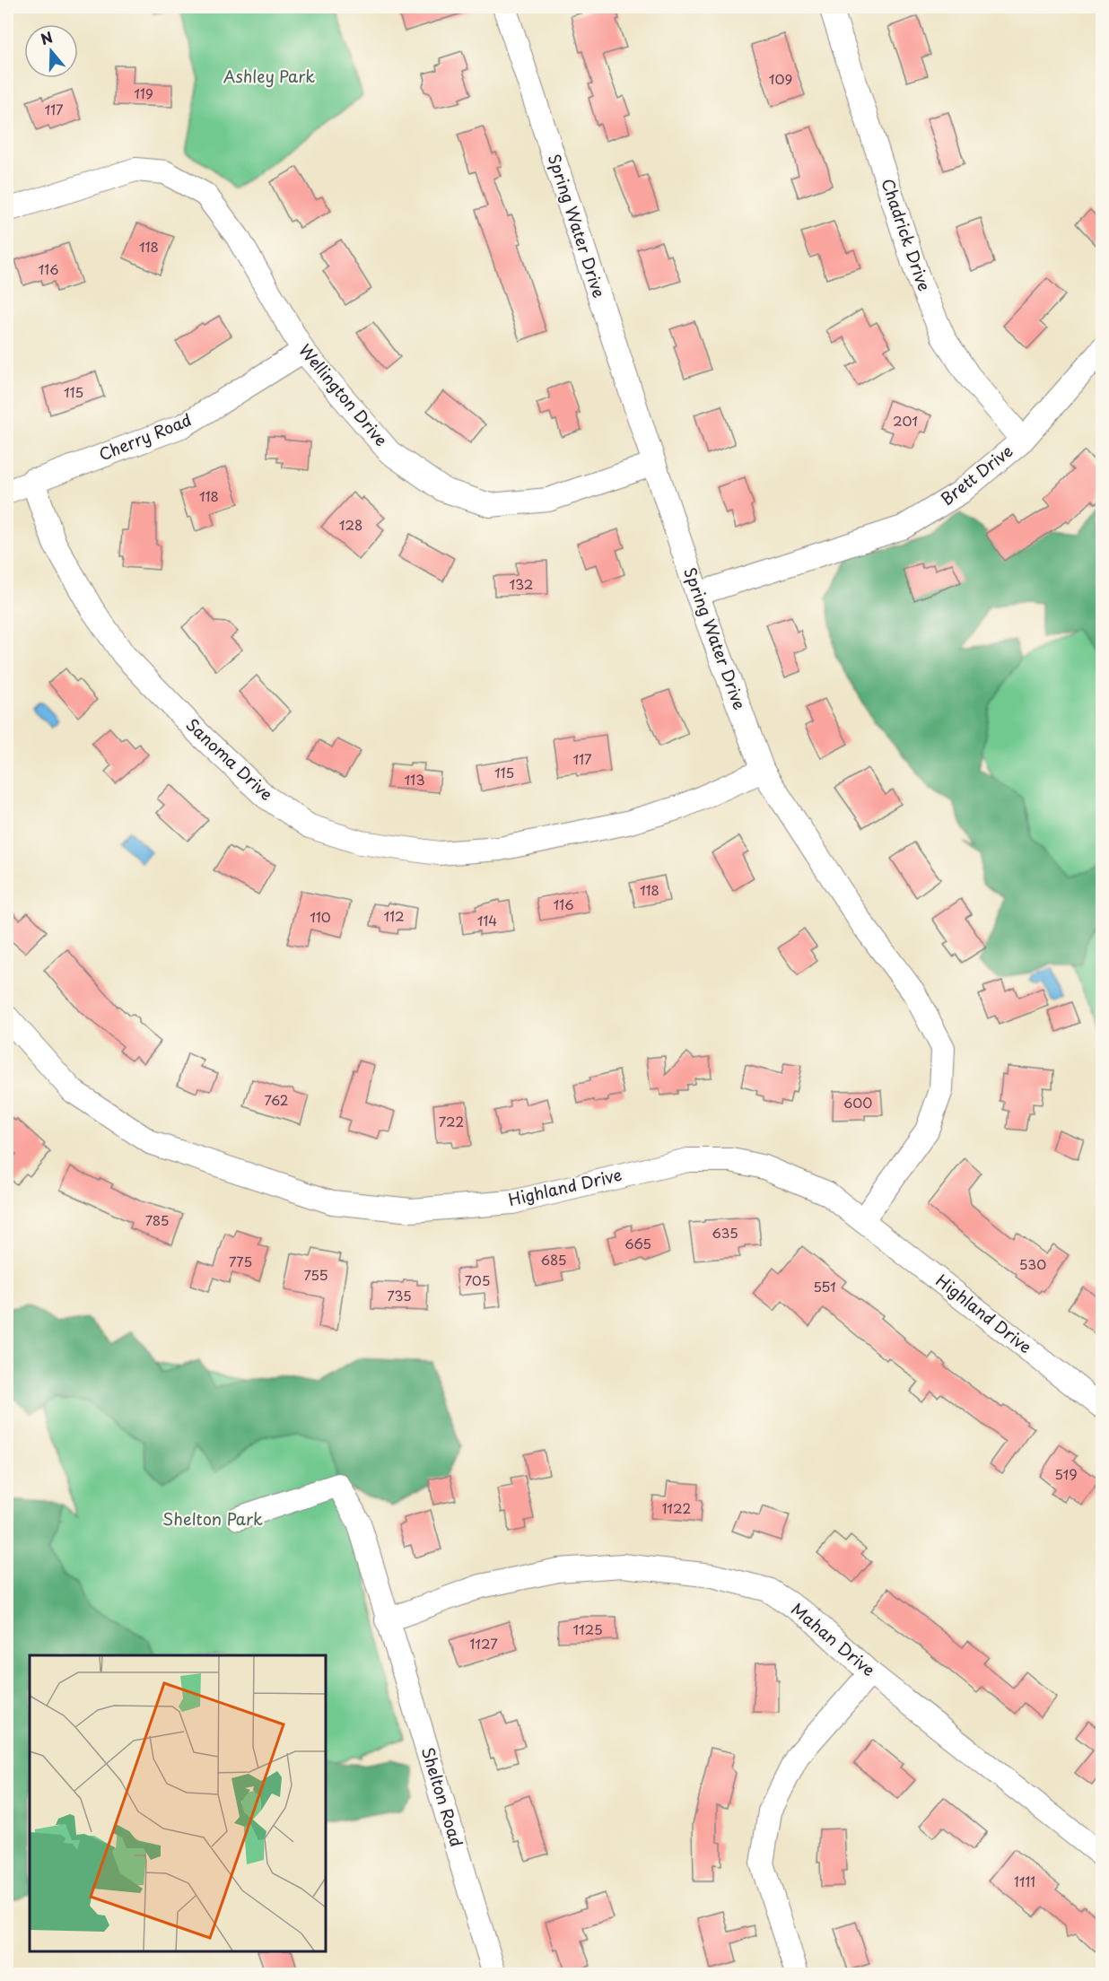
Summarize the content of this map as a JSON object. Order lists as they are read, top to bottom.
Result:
{
  "streets": {
    "street": [
      "Spring Water Drive",
      "Chadrick Drive",
      "Wellington Drive",
      "Cherry Road",
      "Brett Drive",
      "Sanoma Drive",
      "Highland Drive",
      "Mahan Drive",
      "Shelton Road"
    ]
  },
  "crossings": [
    ["Spring Water Drive", "Wellington Drive"],
    ["Spring Water Drive", "Brett Drive"],
    ["Spring Water Drive", "Sanoma Drive"],
    ["Spring Water Drive", "Highland Drive"],
    ["Chadrick Drive", "Brett Drive"],
    ["Wellington Drive", "Cherry Road"],
    ["Cherry Road", "Sanoma Drive"],
    ["Mahan Drive", "Shelton Road"]
  ],
  "parks": ["Ashley Park", "Shelton Park"],
  "house_numbers": [
    "109",
    "119",
    "117",
    "118",
    "116",
    "115",
    "201",
    "118",
    "128",
    "132",
    "117",
    "115",
    "113",
    "118",
    "116",
    "112",
    "110",
    "114",
    "762",
    "600",
    "722",
    "785",
    "635",
    "665",
    "685",
    "775",
    "530",
    "755",
    "705",
    "551",
    "735",
    "519",
    "1122",
    "1125",
    "1127",
    "1111"
  ],
  "north": "top"
}
